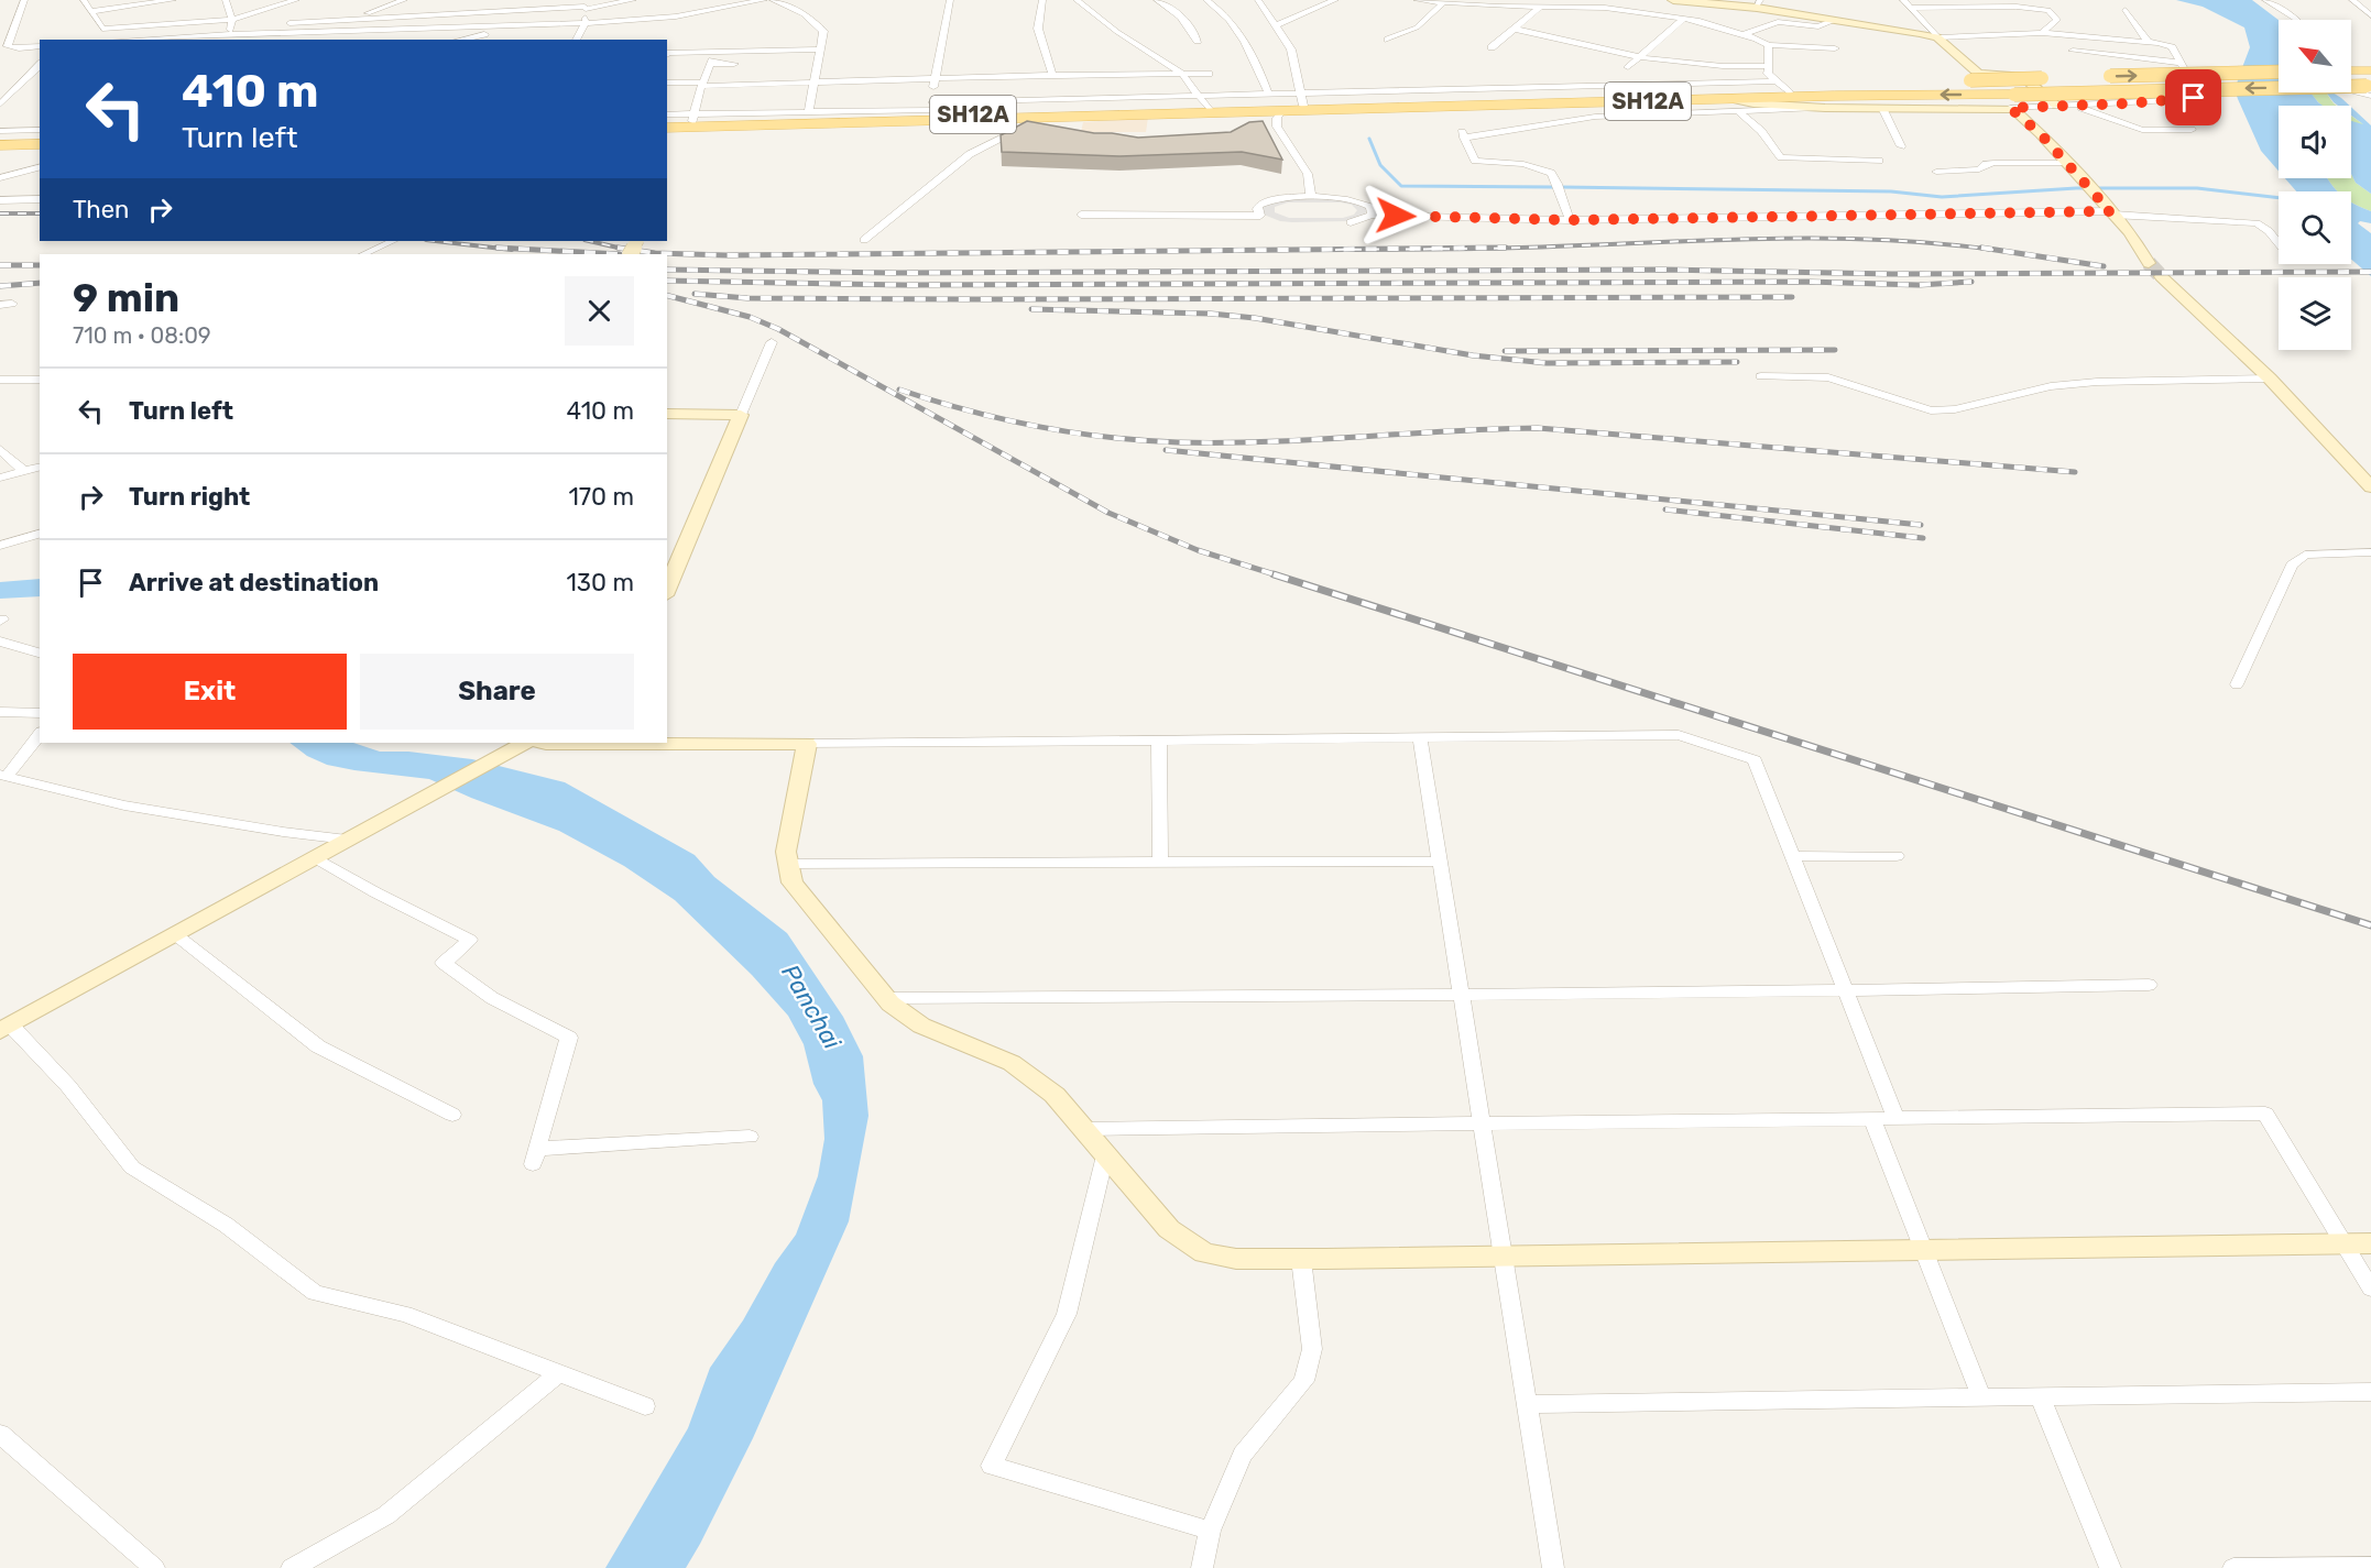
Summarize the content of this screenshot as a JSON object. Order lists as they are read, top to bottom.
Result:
{
  "streets": {
    "main road": ["SH12A"]
  },
  "water": ["Panchai"],
  "north": "top left",
  "page": {
    "turn": ["410 m", "Turn left"],
    "then": "Then",
    "heading": ["9 min", "710 m · 08:09"],
    "list": [
      {
        "name": "Turn left",
        "value": "410 m"
      },
      {
        "name": "Turn right",
        "value": "170 m"
      },
      {
        "name": "Arrive at destination",
        "value": "130 m"
      }
    ],
    "buttons": ["Exit", "Share"]
  }
}
